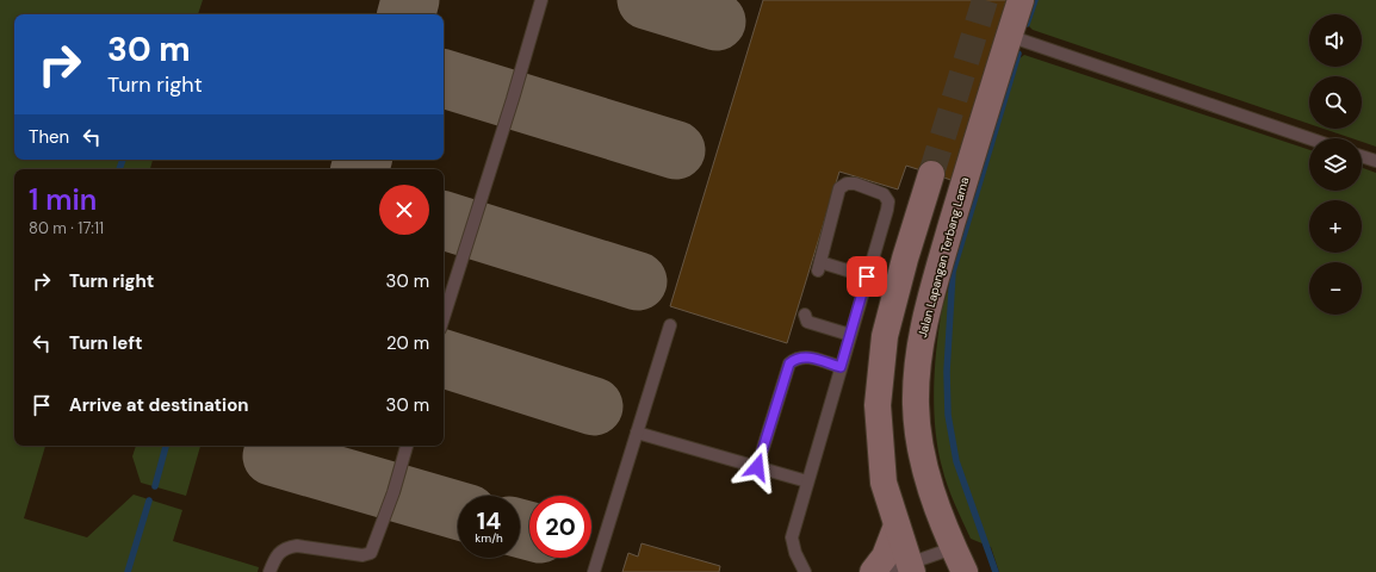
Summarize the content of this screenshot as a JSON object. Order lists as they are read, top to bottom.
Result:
{
  "streets": {
    "main road": ["Jalan Lapangan Terbang Lama"]
  },
  "page": {
    "map_buttons": ["+", "−"],
    "turn": ["30 m", "Turn right"],
    "then": "Then",
    "heading": ["1 min", "80 m · 17:11"],
    "list": [
      {
        "name": "Turn right",
        "value": "30 m"
      },
      {
        "name": "Turn left",
        "value": "20 m"
      },
      {
        "name": "Arrive at destination",
        "value": "30 m"
      }
    ],
    "speed": "14 km/h",
    "limit": "20"
  }
}
